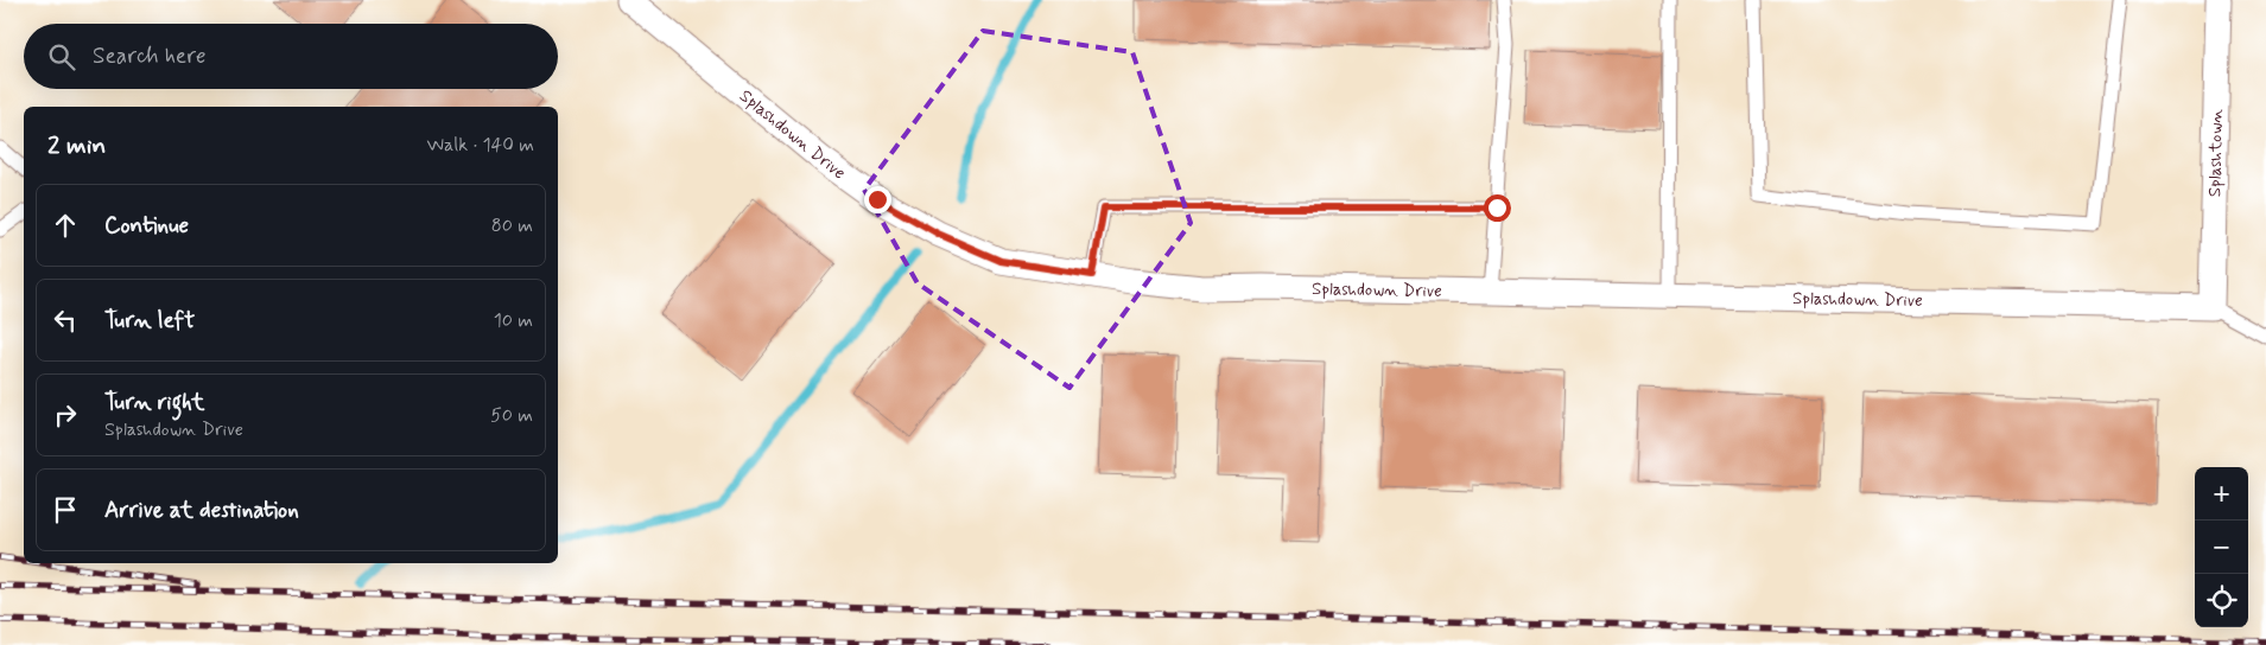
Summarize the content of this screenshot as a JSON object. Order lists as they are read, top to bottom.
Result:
{
  "streets": {
    "street": ["Splashdown Drive", "Splashtown"]
  },
  "crossings": [
    ["Splashdown Drive", "Splashtown"]
  ],
  "page": {
    "search": "Search here",
    "heading": ["2 min", "Walk · 140 m"],
    "list": [
      ["Continue", "80 m"],
      ["Turn left", "10 m"],
      ["Turn right", "Splashdown Drive", "50 m"],
      "Arrive at destination"
    ],
    "map_buttons": ["+", "−"]
  }
}
